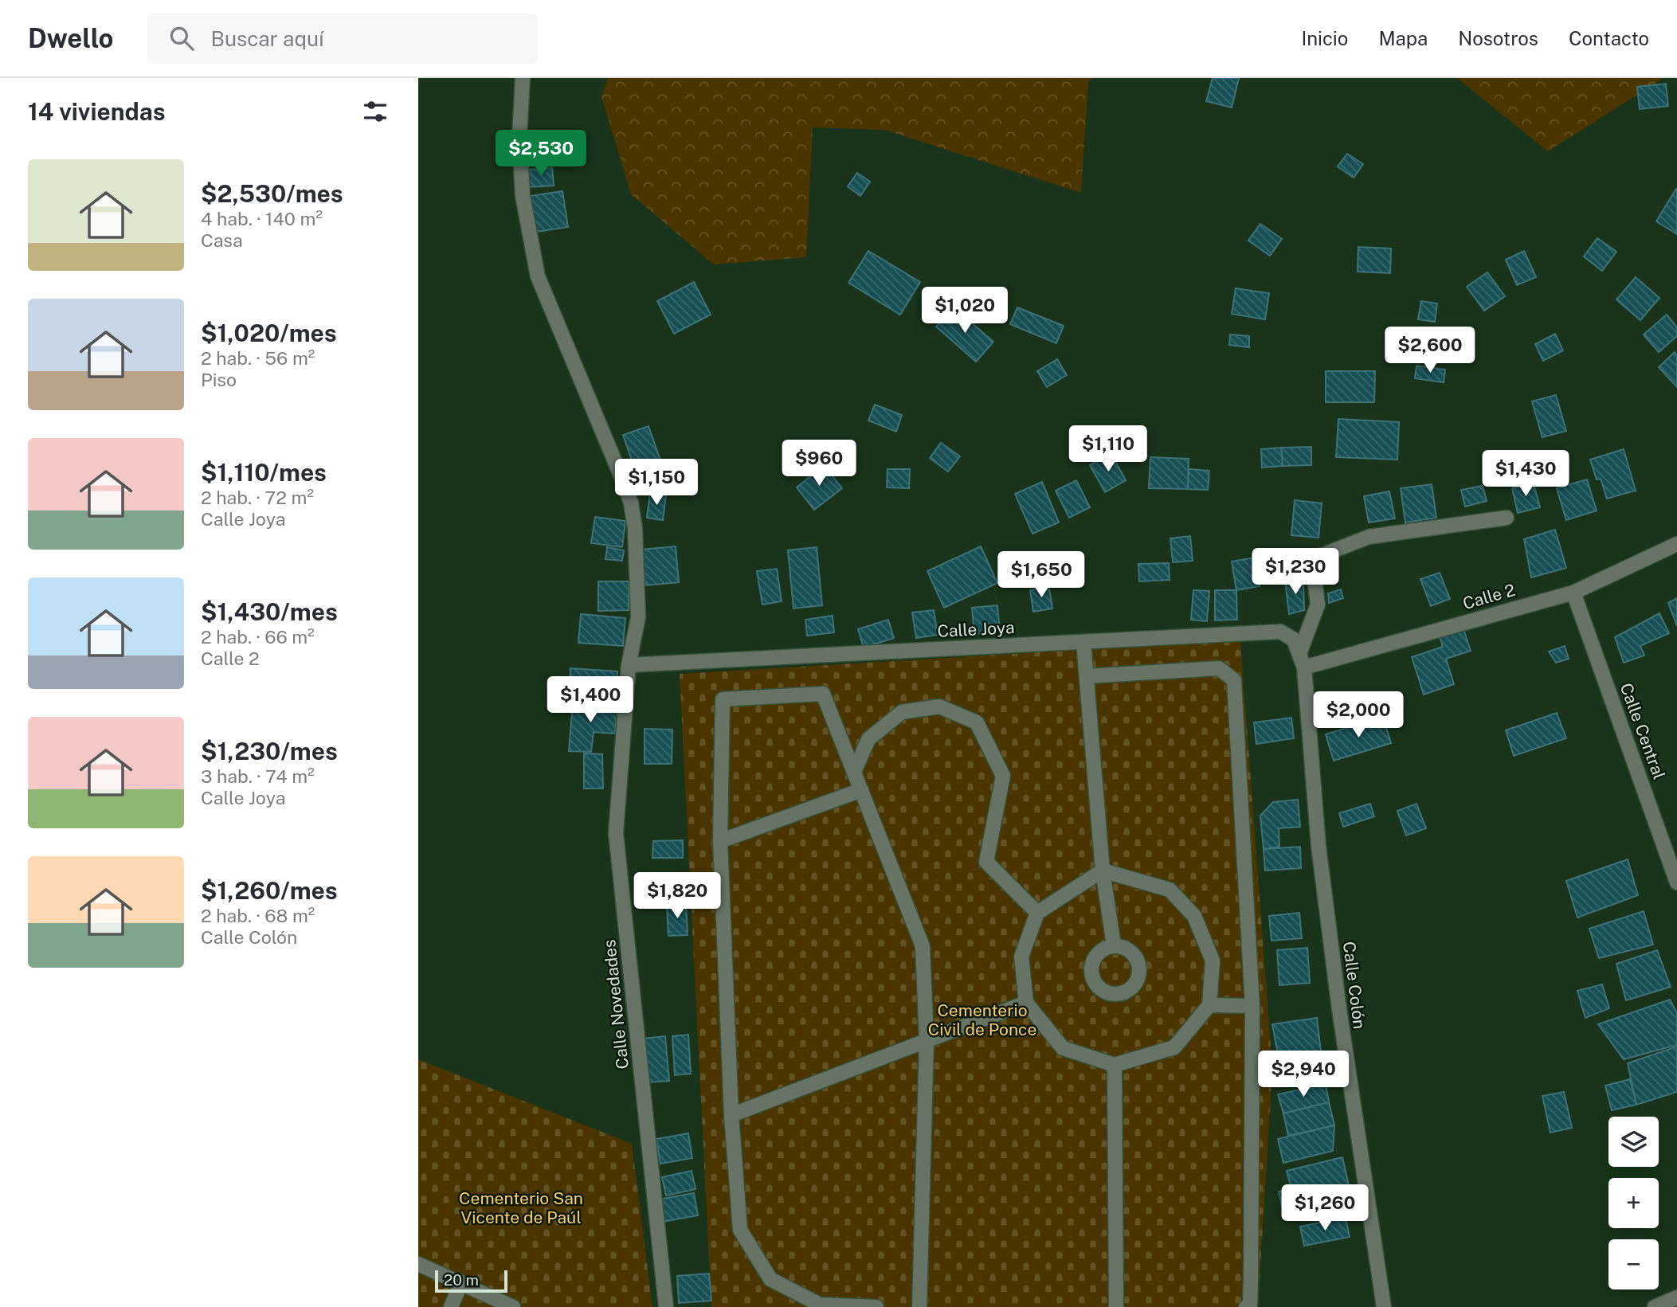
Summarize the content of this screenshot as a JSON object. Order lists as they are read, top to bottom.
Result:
{
  "streets": {
    "street": [
      "Calle 2",
      "Calle Joya",
      "Calle Central",
      "Calle Colón",
      "Calle Novedades"
    ]
  },
  "crossings": [
    ["Calle 2", "Calle Central"],
    ["Calle 2", "Calle Colón"],
    ["Calle Joya", "Calle Novedades"]
  ],
  "parks": ["Cementerio Civil de Ponce", "Cementerio San Vicente de Paúl"],
  "scale_bar": "20 m",
  "page": {
    "header": "Dwello",
    "search": "Buscar aquí",
    "nav": [
      "Inicio",
      "Mapa",
      "Nosotros",
      "Contacto"
    ],
    "heading": "14 viviendas",
    "price": [
      "$2,530",
      "$1,020",
      "$2,600",
      "$1,110",
      "$960",
      "$1,430",
      "$1,150",
      "$1,230",
      "$1,650",
      "$1,400",
      "$2,000",
      "$1,820",
      "$2,940",
      "$1,260"
    ],
    "list": [
      {
        "name": "$2,530/mes",
        "note": "4 hab. · 140 m² · Casa"
      },
      {
        "name": "$1,020/mes",
        "note": "2 hab. · 56 m² · Piso"
      },
      {
        "name": "$1,110/mes",
        "note": "2 hab. · 72 m² · Calle Joya"
      },
      {
        "name": "$1,430/mes",
        "note": "2 hab. · 66 m² · Calle 2"
      },
      {
        "name": "$1,230/mes",
        "note": "3 hab. · 74 m² · Calle Joya"
      },
      {
        "name": "$1,260/mes",
        "note": "2 hab. · 68 m² · Calle Colón"
      }
    ],
    "map_buttons": ["+", "−"],
    "scale": "20 m"
  }
}
